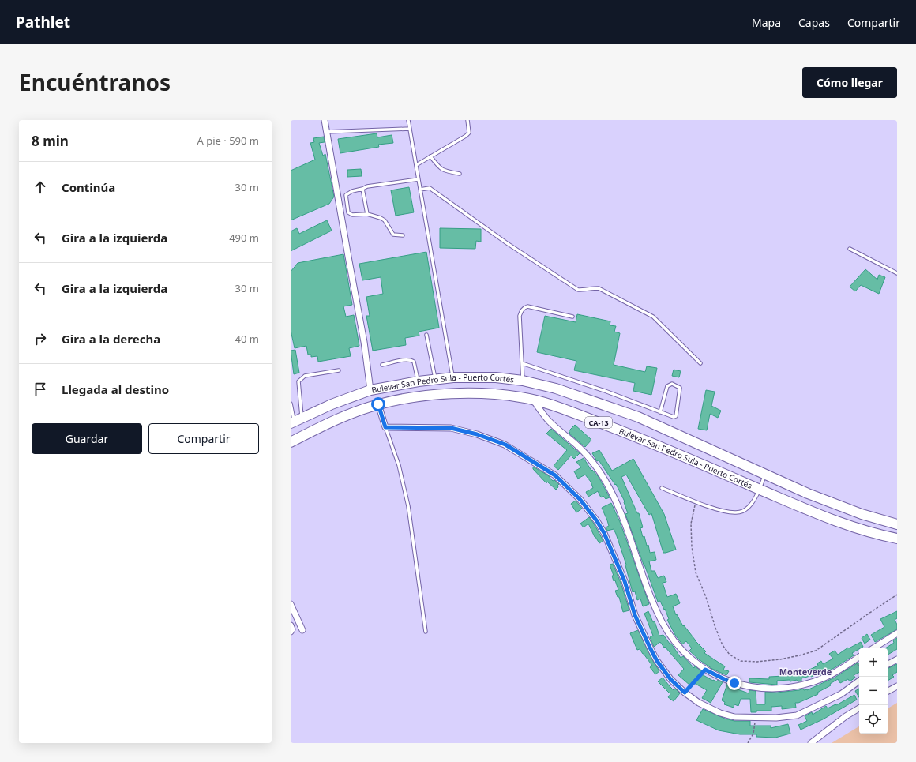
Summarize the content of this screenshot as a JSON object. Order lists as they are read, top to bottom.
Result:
{
  "streets": {
    "highway": ["Bulevar San Pedro Sula - Puerto Cortés", "CA-13"]
  },
  "districts": ["Monteverde"],
  "page": {
    "header": "Pathlet",
    "nav": ["Mapa", "Capas", "Compartir"],
    "title": "Encuéntranos",
    "buttons": [
      "Cómo llegar",
      ["Guardar", "Compartir"]
    ],
    "heading": ["8 min", "A pie · 590 m"],
    "list": [
      ["Continúa", "30 m"],
      ["Gira a la izquierda", "490 m"],
      ["Gira a la izquierda", "30 m"],
      ["Gira a la derecha", "40 m"],
      "Llegada al destino"
    ],
    "map_buttons": ["+", "−"]
  }
}
